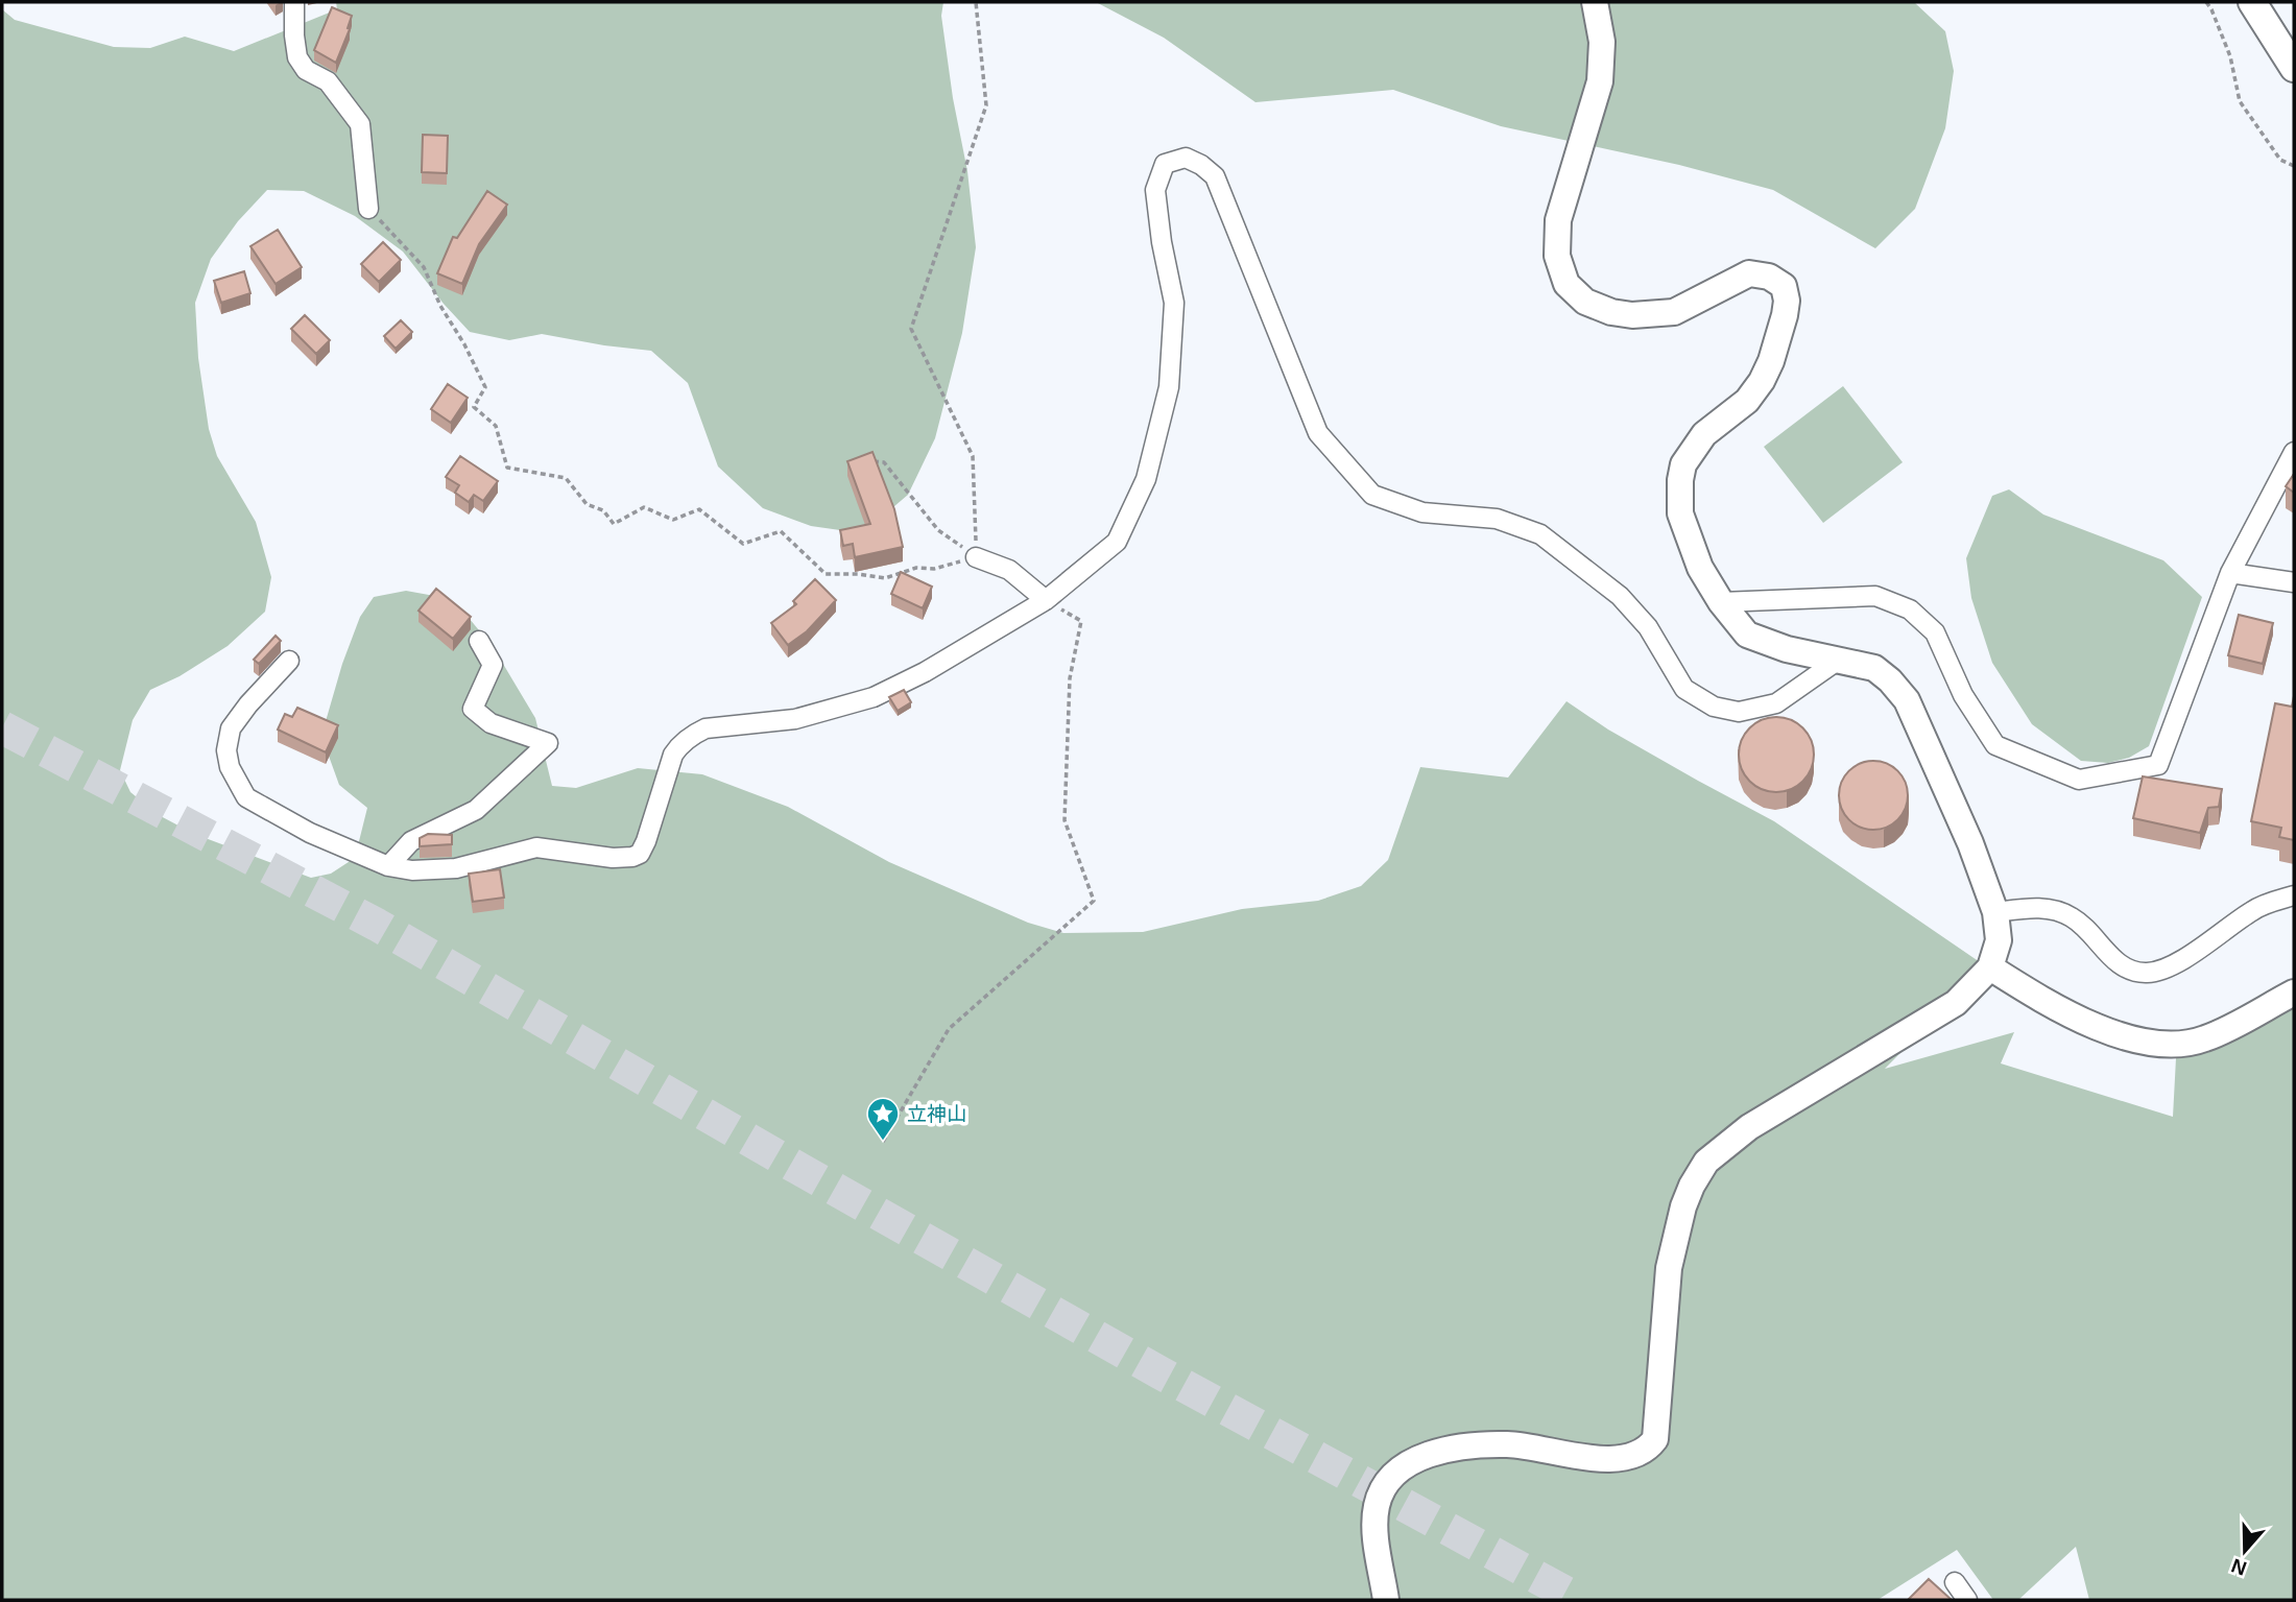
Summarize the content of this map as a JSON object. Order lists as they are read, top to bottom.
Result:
{
  "places": {
    "place": ["立神山"]
  },
  "north": "bottom"
}
